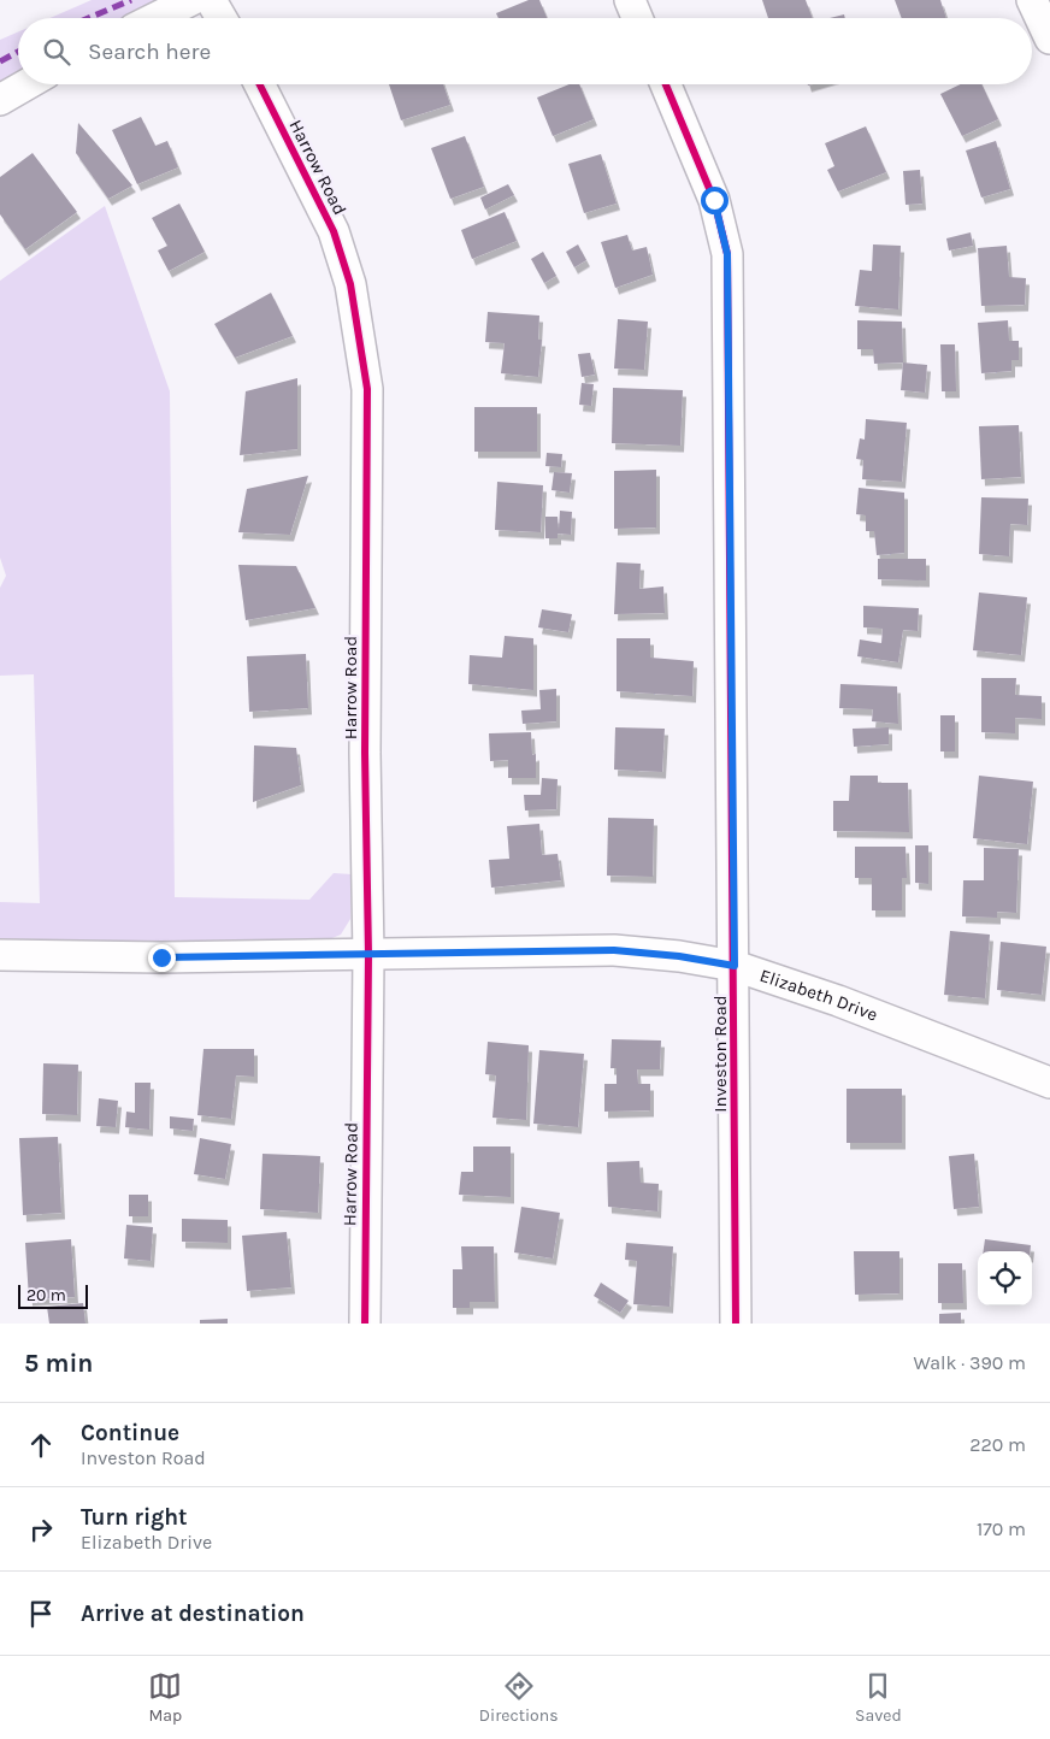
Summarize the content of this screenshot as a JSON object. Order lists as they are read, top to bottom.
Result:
{
  "streets": {
    "street": ["Harrow Road", "Elizabeth Drive", "Investon Road"]
  },
  "crossings": [
    ["Harrow Road", "Elizabeth Drive"],
    ["Elizabeth Drive", "Investon Road"]
  ],
  "scale_bar": "20 m",
  "page": {
    "search": "Search here",
    "scale": "20 m",
    "heading": ["5 min", "Walk · 390 m"],
    "list": [
      ["Continue", "Investon Road", "220 m"],
      ["Turn right", "Elizabeth Drive", "170 m"],
      "Arrive at destination"
    ],
    "nav": ["Map", "Directions", "Saved"]
  }
}
